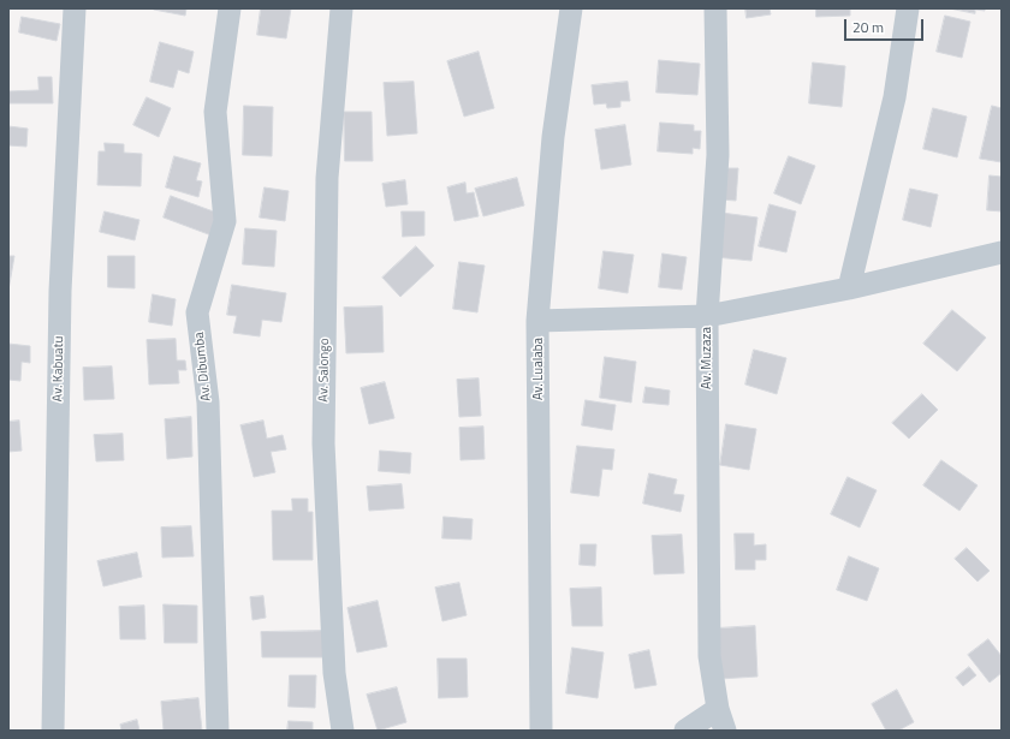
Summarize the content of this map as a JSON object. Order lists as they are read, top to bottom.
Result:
{
  "streets": {
    "street": [
      "Av. Muzaza",
      "Av. Dibumba",
      "Av. Kabuatu",
      "Av. Lualaba",
      "Av. Salongo"
    ]
  },
  "scale_bar": "20 m"
}
